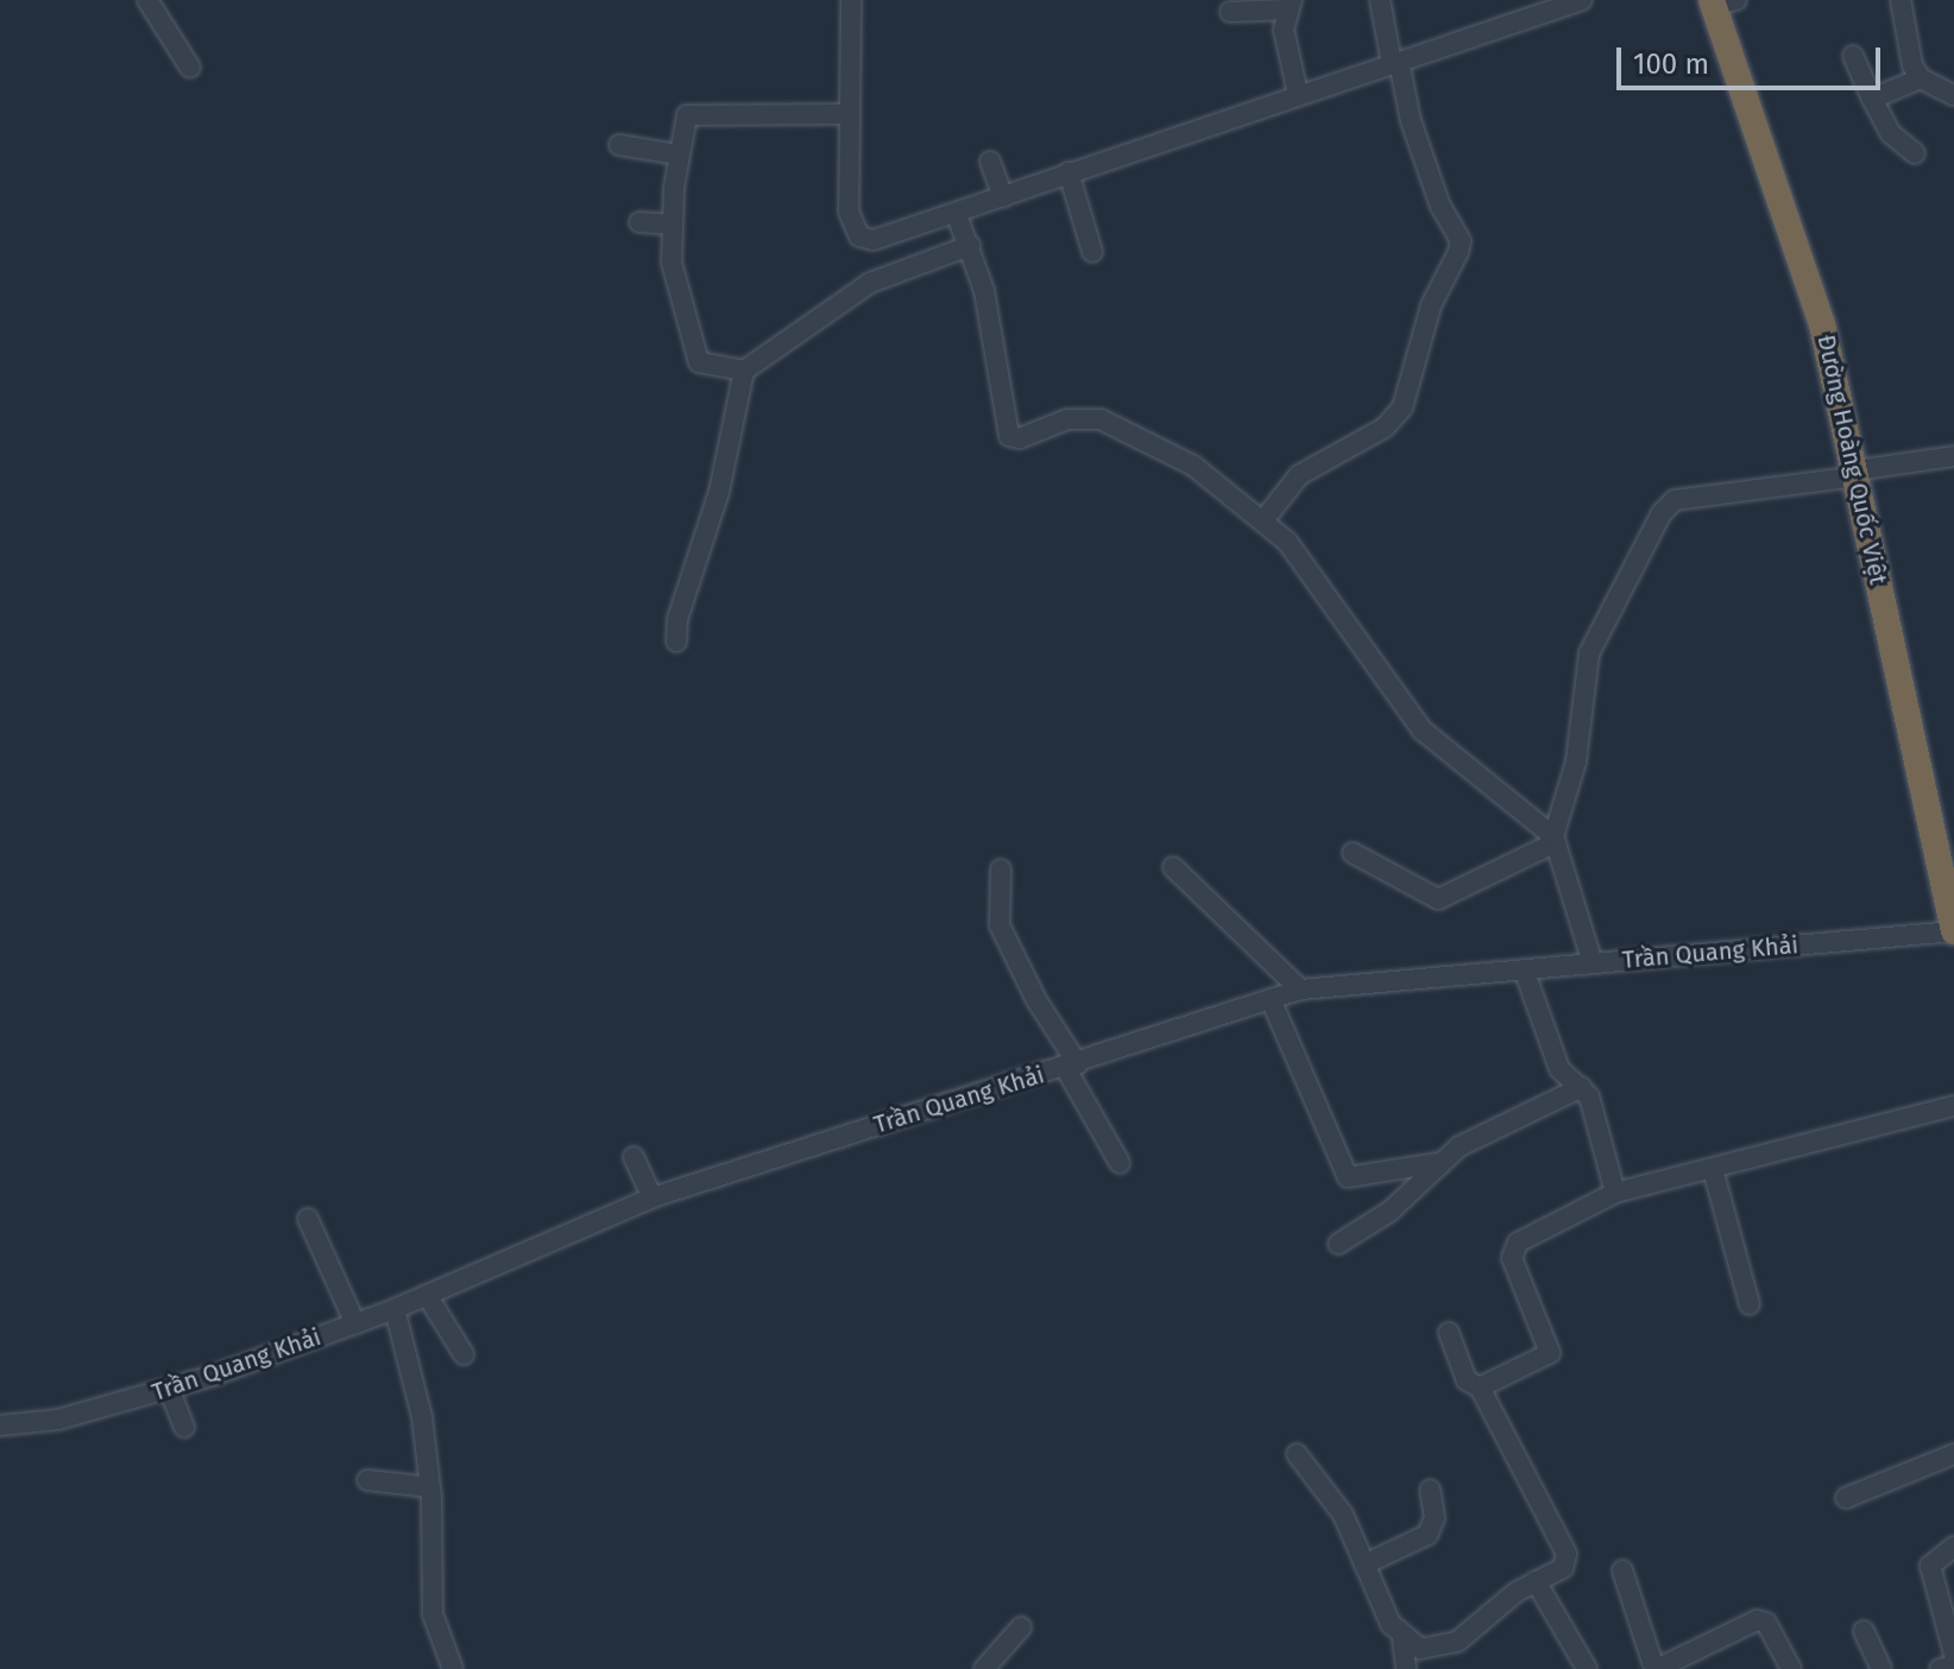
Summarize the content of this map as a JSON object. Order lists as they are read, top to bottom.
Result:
{
  "streets": {
    "highway": ["Đường Hoàng Quốc Việt"],
    "street": ["Trần Quang Khải"]
  },
  "crossings": [
    ["Đường Hoàng Quốc Việt", "Trần Quang Khải"]
  ],
  "scale_bar": "100 m"
}
